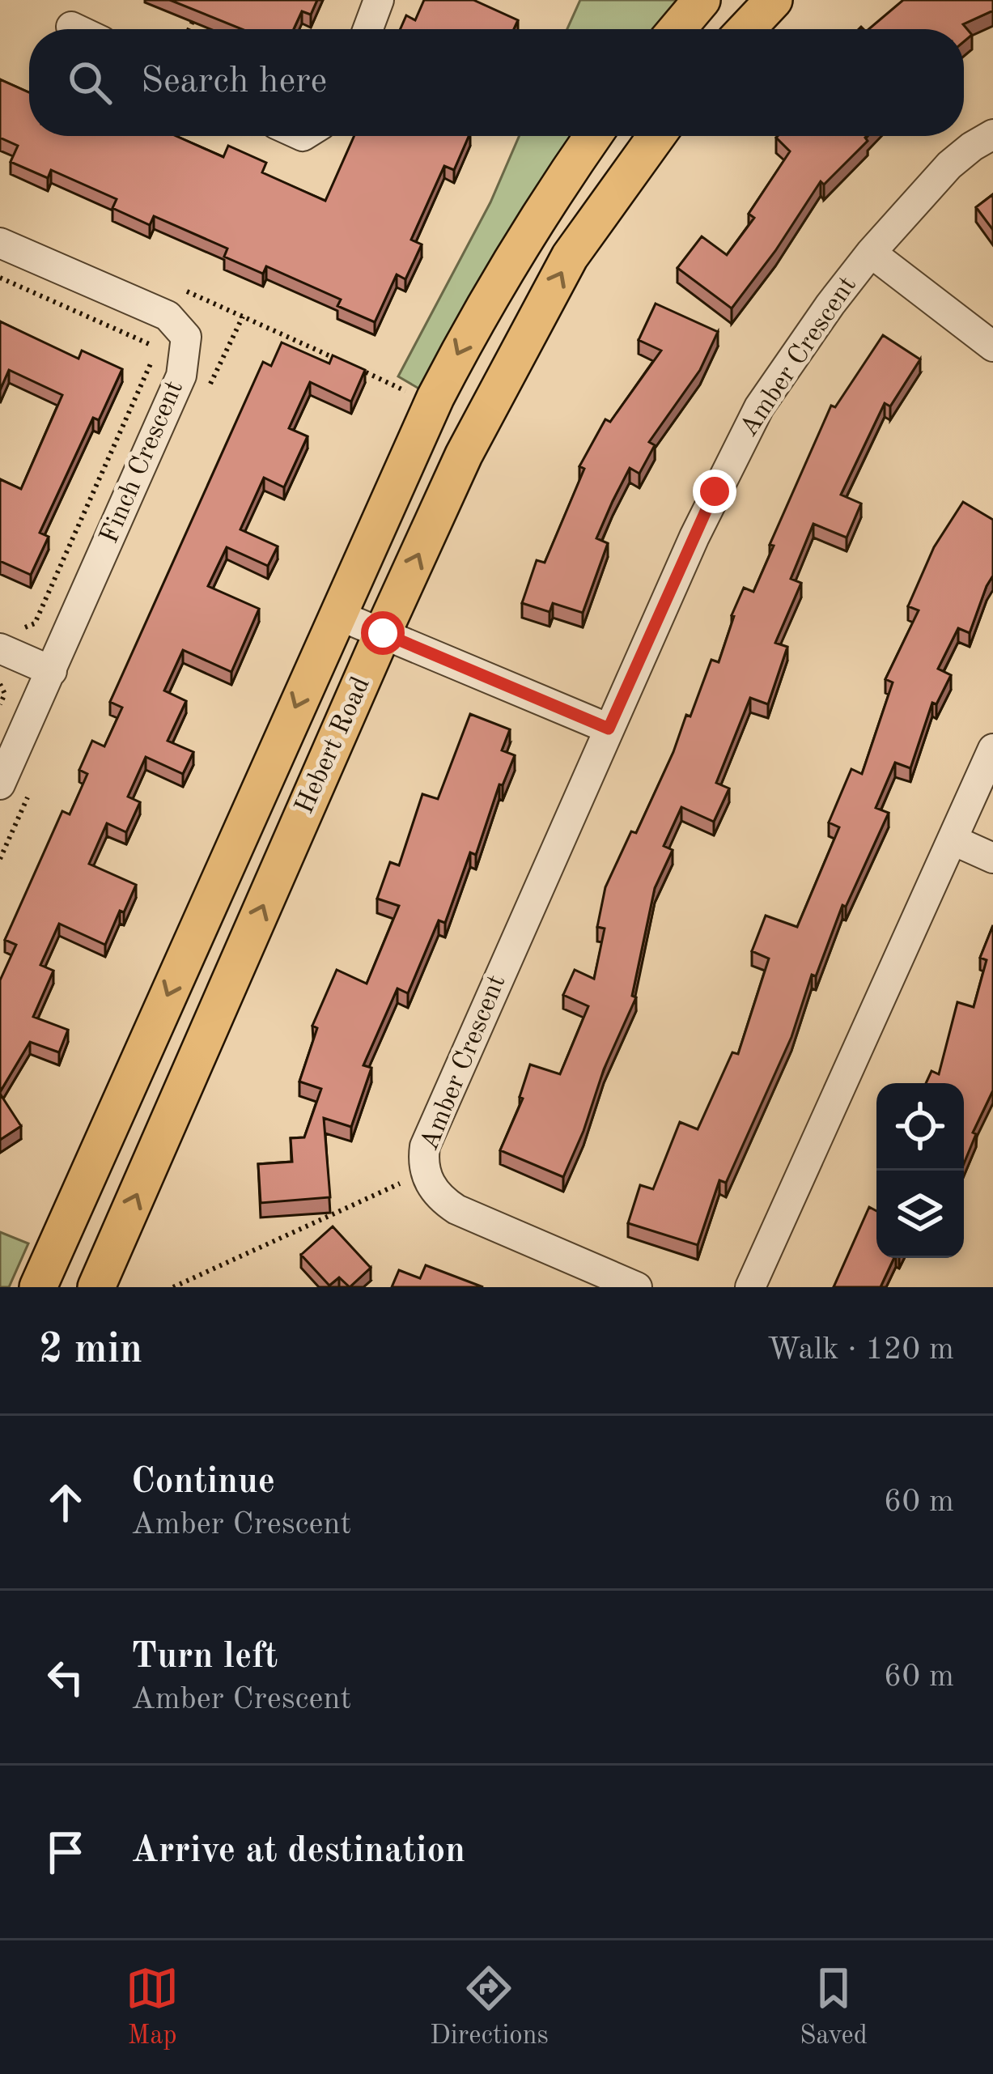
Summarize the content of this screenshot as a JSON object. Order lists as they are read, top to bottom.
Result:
{
  "streets": {
    "main road": ["Hebert Road"],
    "street": ["Amber Crescent", "Finch Crescent"]
  },
  "page": {
    "search": "Search here",
    "heading": ["2 min", "Walk · 120 m"],
    "list": [
      ["Continue", "Amber Crescent", "60 m"],
      ["Turn left", "Amber Crescent", "60 m"],
      "Arrive at destination"
    ],
    "nav": ["Map", "Directions", "Saved"]
  }
}
